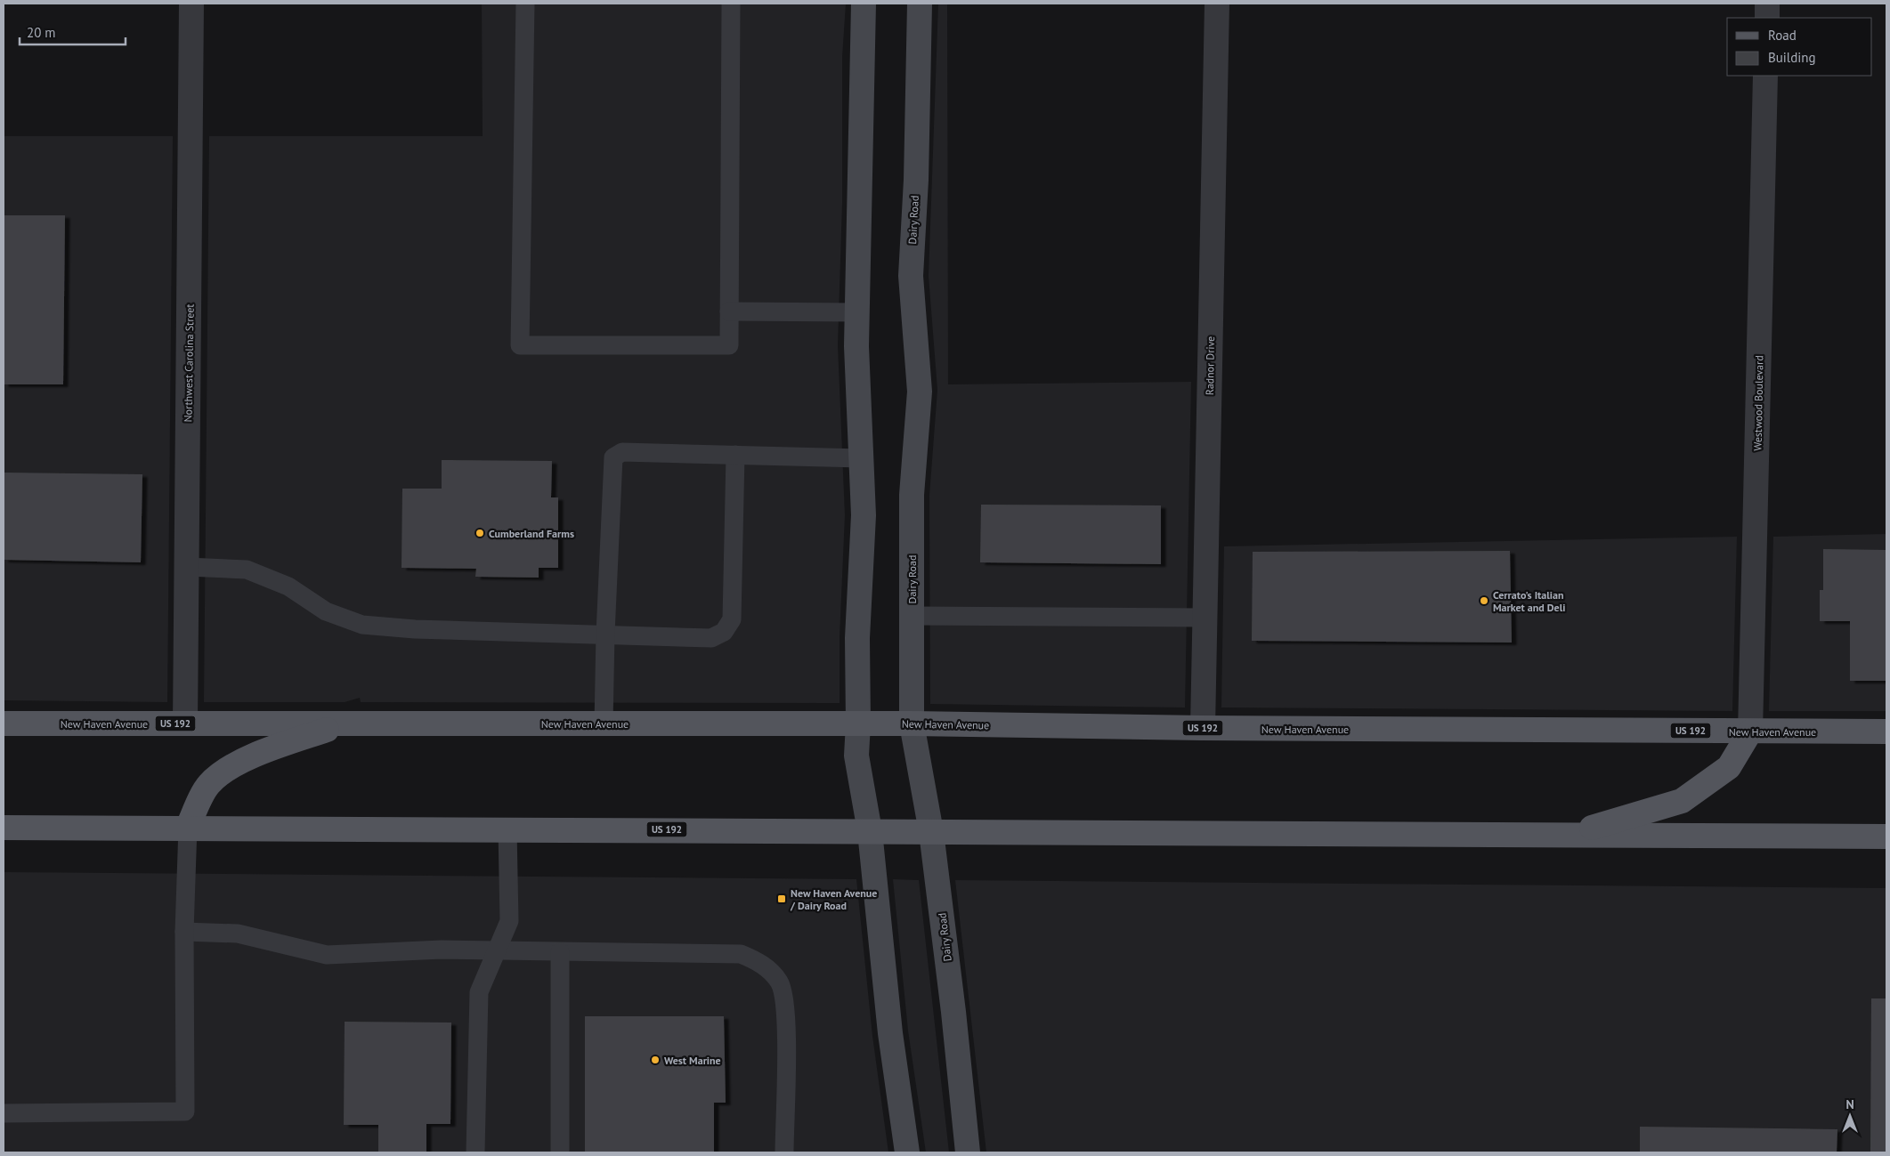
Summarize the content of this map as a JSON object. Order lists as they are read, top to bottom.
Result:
{
  "streets": {
    "main road": ["New Haven Avenue", "US 192"],
    "street": [
      "Dairy Road",
      "Northwest Carolina Street",
      "Radnor Drive",
      "Westwood Boulevard"
    ]
  },
  "crossings": [
    ["Dairy Road", "New Haven Avenue"],
    ["Dairy Road", "US 192"],
    ["Northwest Carolina Street", "New Haven Avenue"],
    ["Radnor Drive", "New Haven Avenue"],
    ["Westwood Boulevard", "New Haven Avenue"]
  ],
  "places": {
    "other": ["Cumberland Farms", "Cerrato's Italian Market and Deli", "West Marine"],
    "transit": ["New Haven Avenue / Dairy Road"]
  },
  "legend": ["Road", "Building"],
  "scale_bar": "20 m",
  "north": "top"
}
